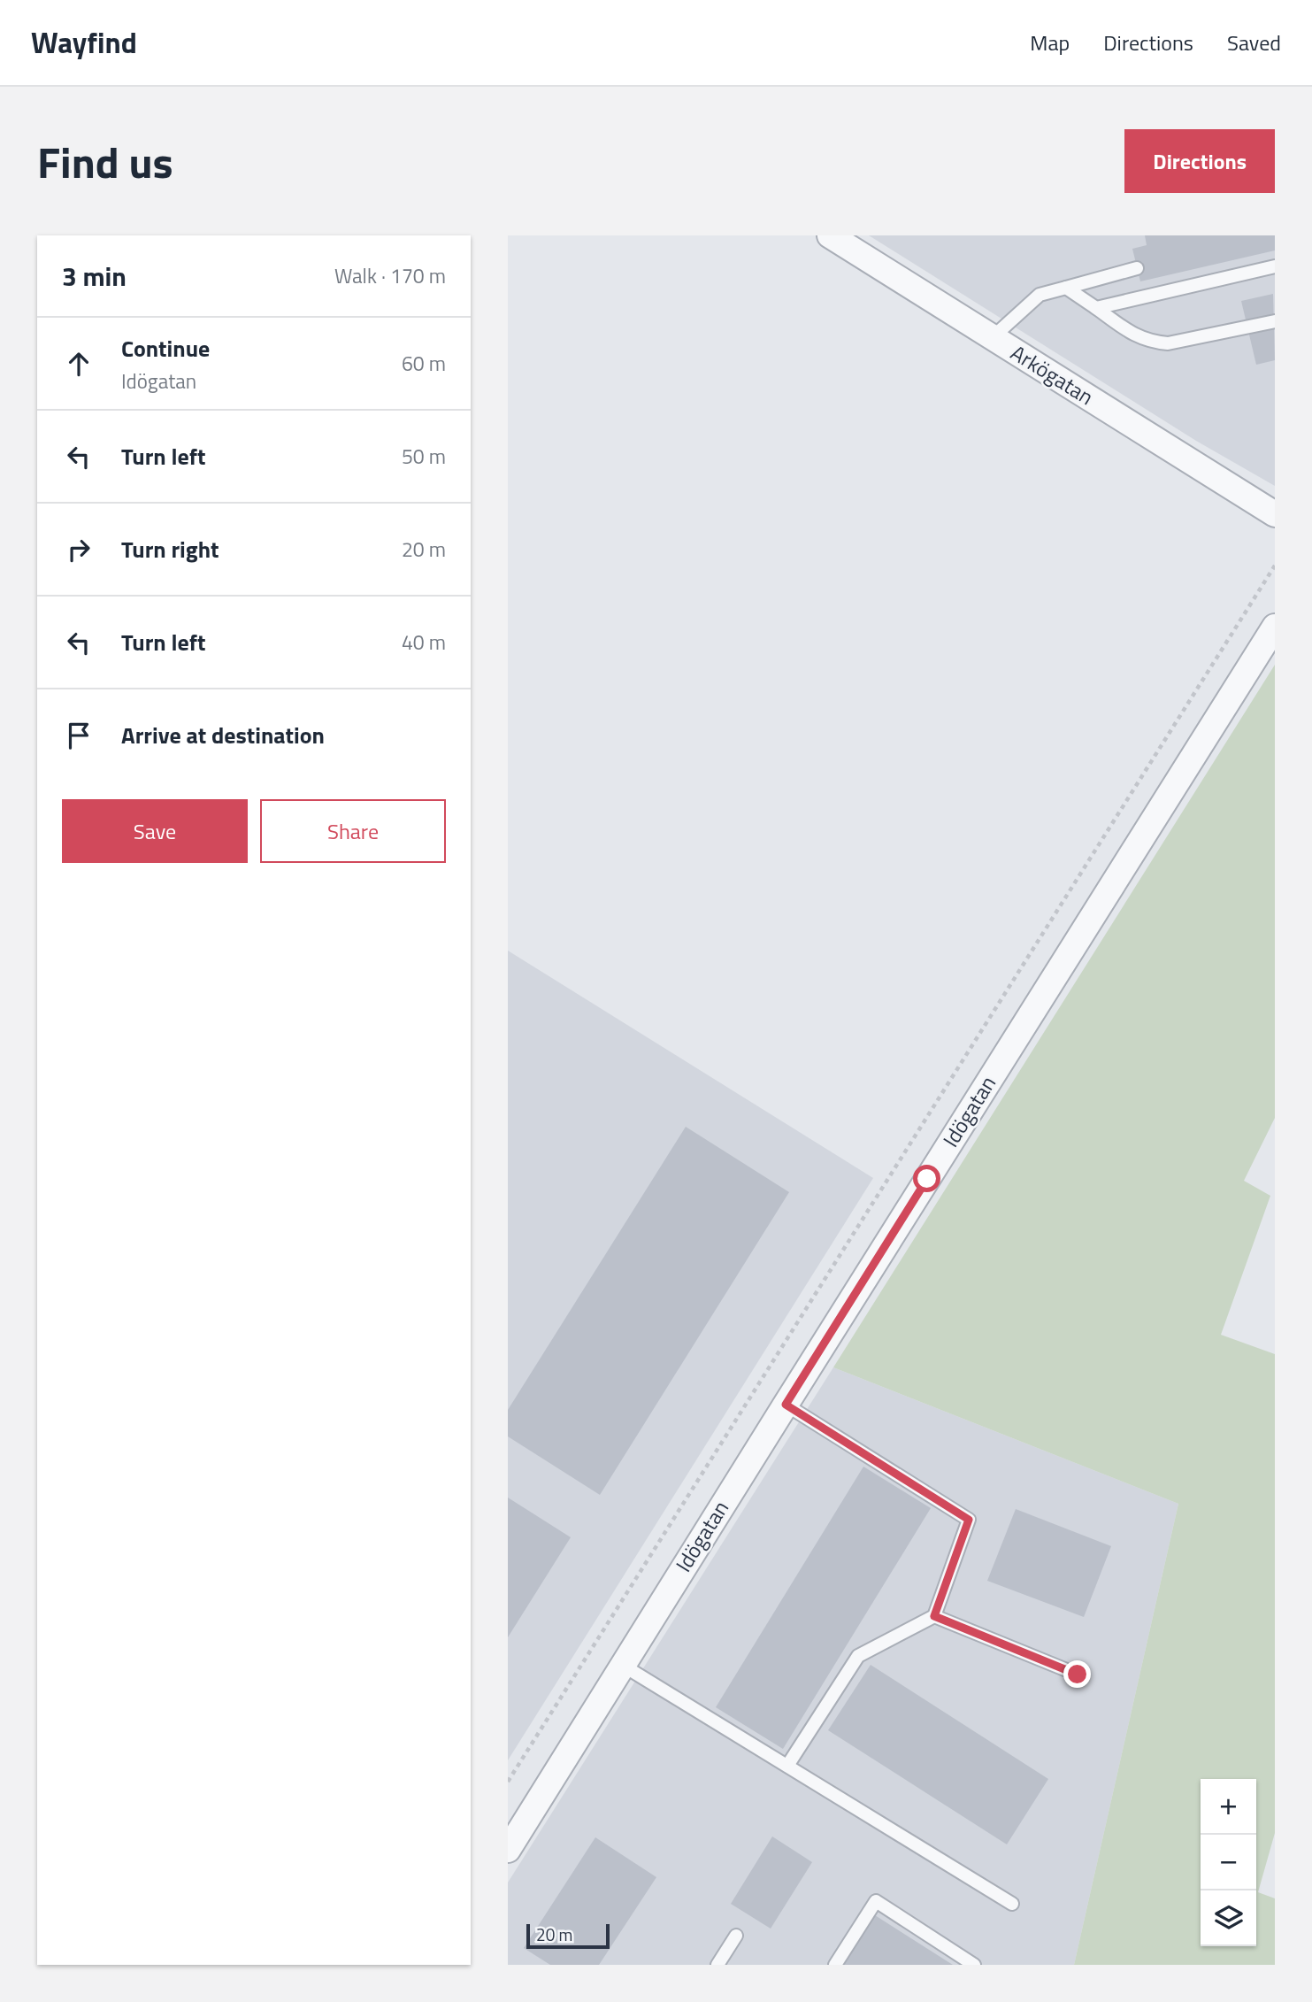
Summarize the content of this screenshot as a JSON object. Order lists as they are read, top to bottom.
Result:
{
  "streets": {
    "street": ["Arkögatan", "Idögatan"]
  },
  "scale_bar": "20 m",
  "page": {
    "header": "Wayfind",
    "nav": ["Map", "Directions", "Saved"],
    "title": "Find us",
    "buttons": [
      "Directions",
      ["Save", "Share"]
    ],
    "heading": ["3 min", "Walk · 170 m"],
    "list": [
      ["Continue", "Idögatan", "60 m"],
      ["Turn left", "50 m"],
      ["Turn right", "20 m"],
      ["Turn left", "40 m"],
      "Arrive at destination"
    ],
    "map_buttons": ["+", "−"],
    "scale": "20 m"
  }
}
